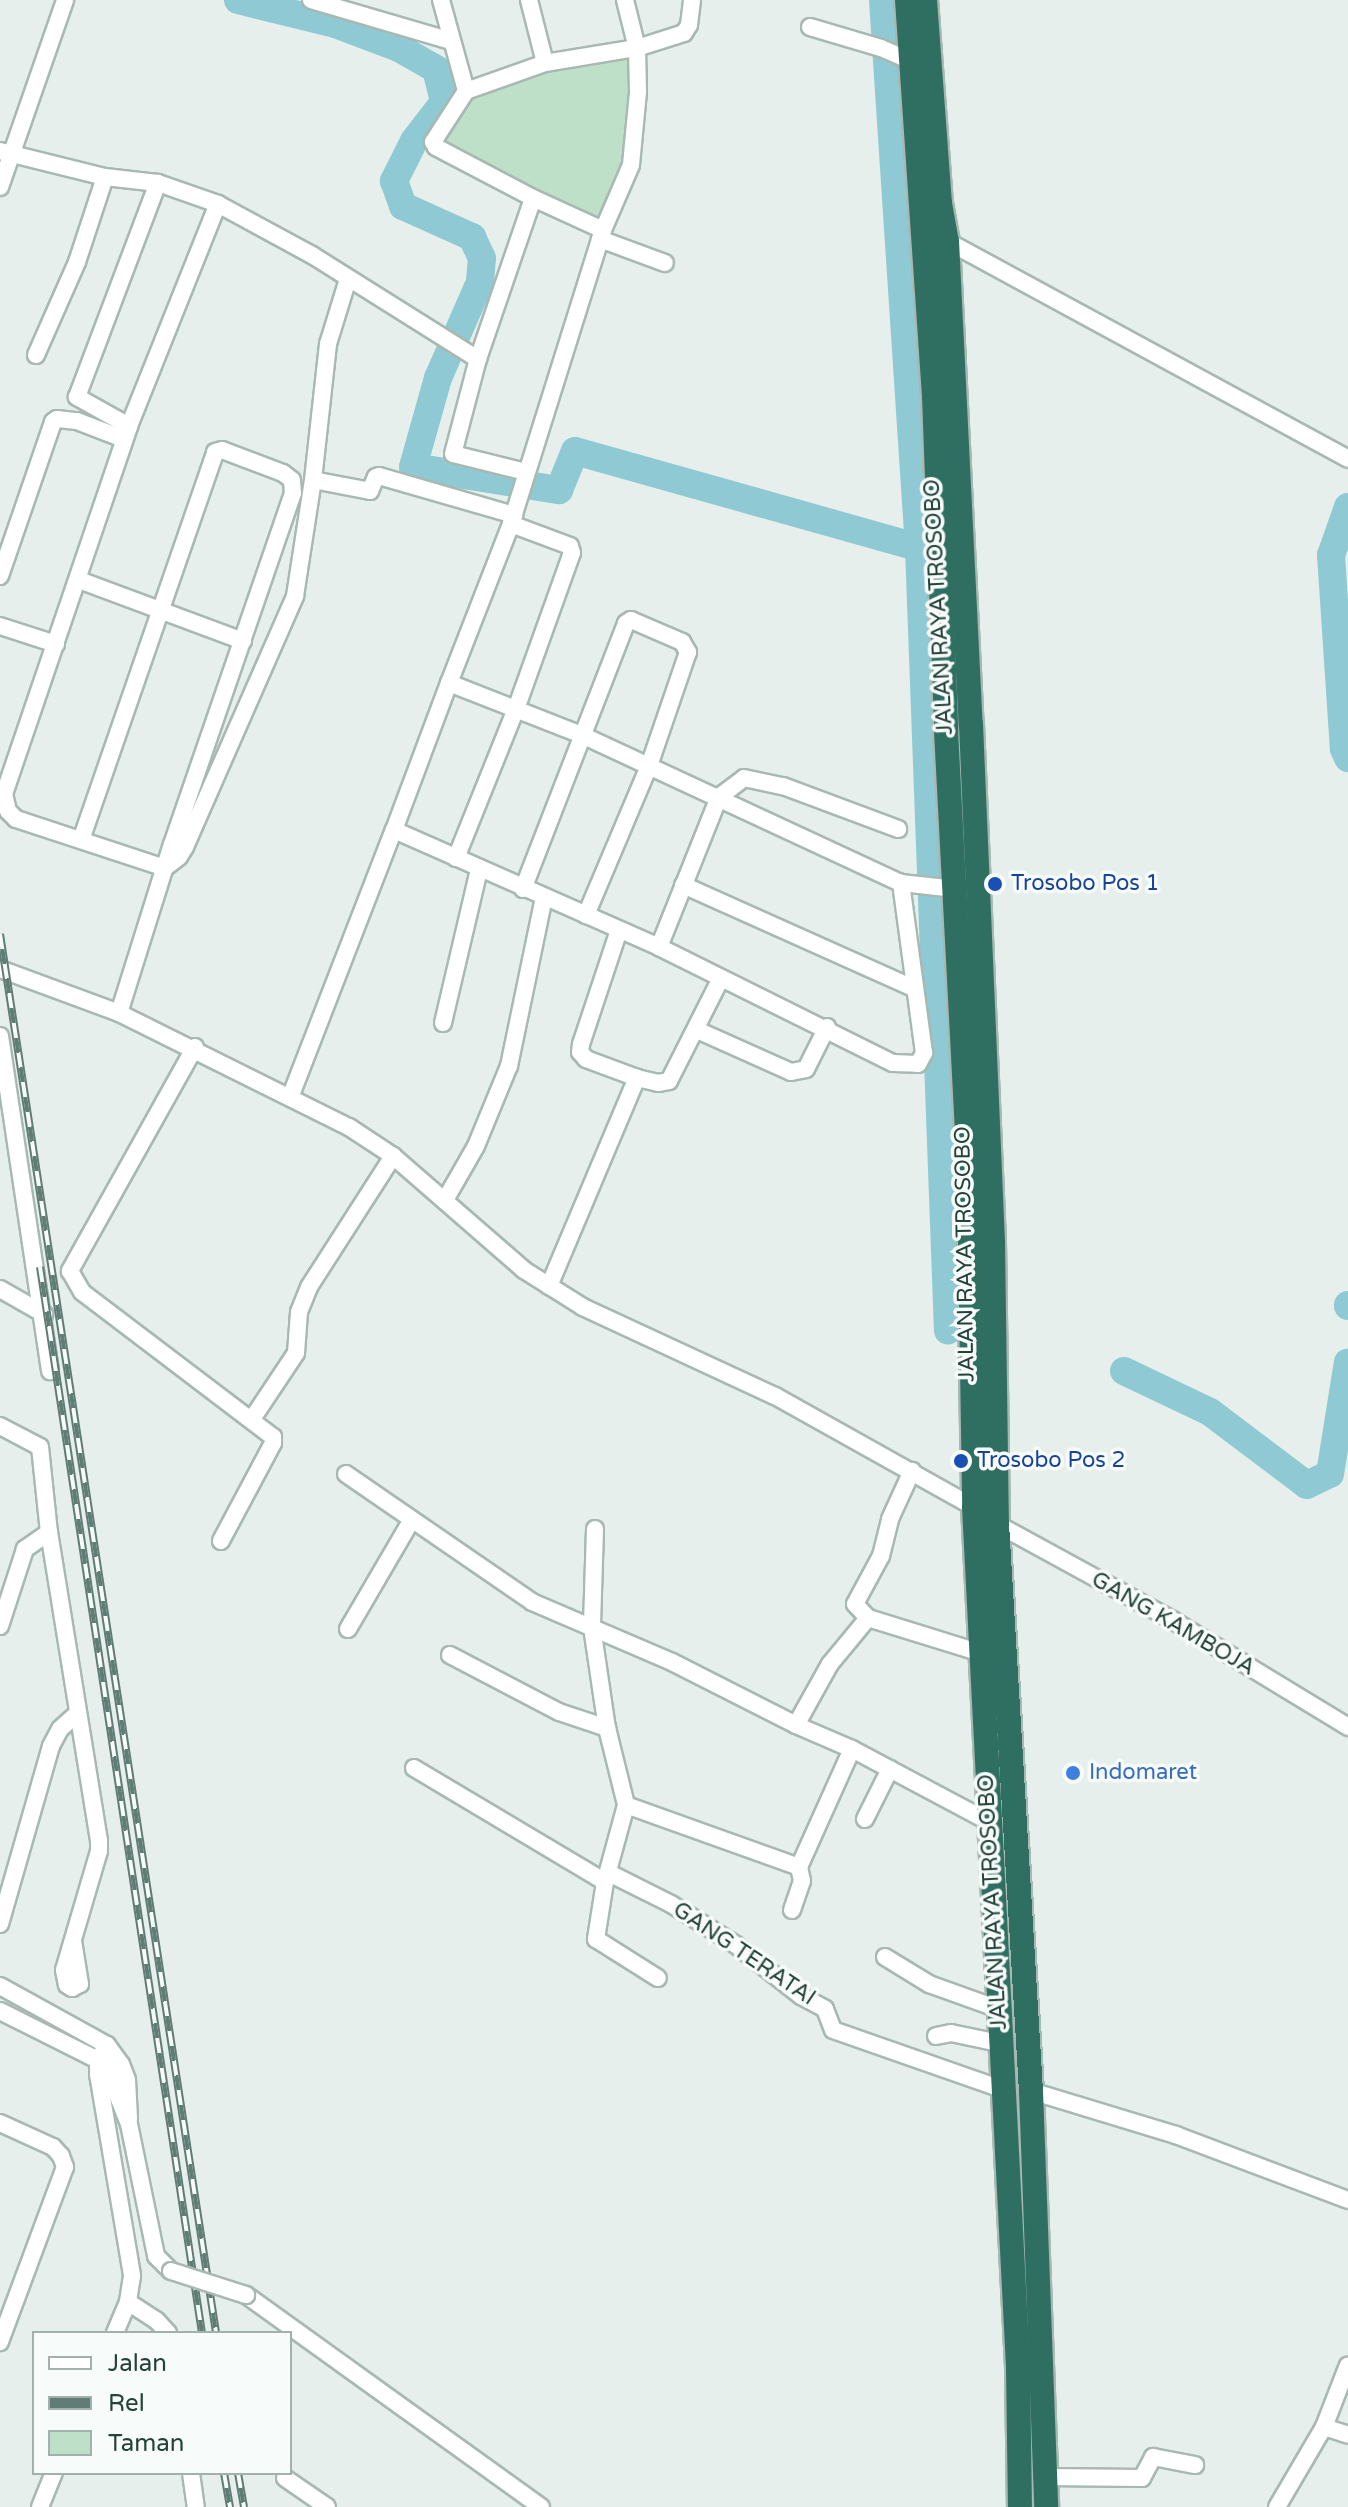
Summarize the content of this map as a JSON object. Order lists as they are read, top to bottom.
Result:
{
  "streets": {
    "highway": ["JALAN RAYA TROSOBO"],
    "street": ["GANG KAMBOJA", "GANG TERATAI"]
  },
  "crossings": [
    ["JALAN RAYA TROSOBO", "GANG KAMBOJA"],
    ["JALAN RAYA TROSOBO", "GANG TERATAI"]
  ],
  "places": ["Trosobo Pos 1", "Trosobo Pos 2", "Indomaret"],
  "legend": ["Jalan", "Rel", "Taman"]
}
